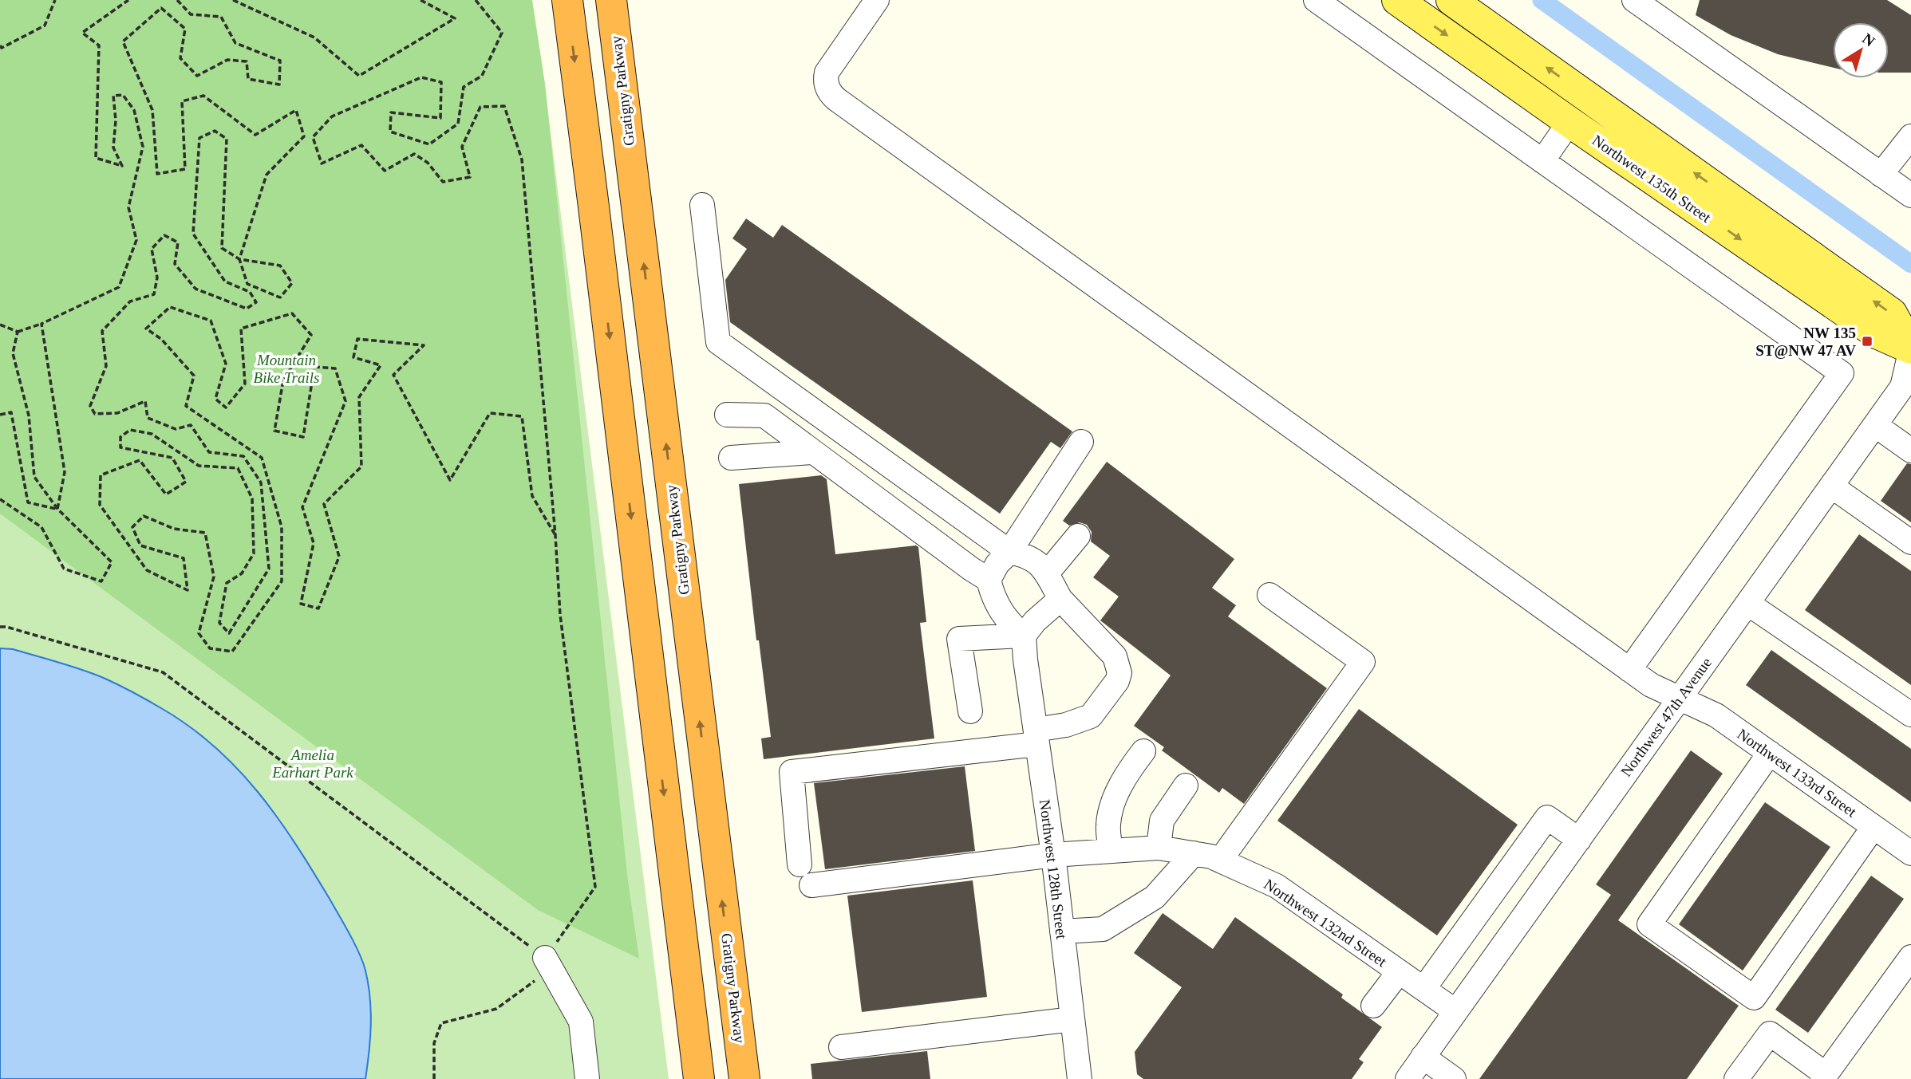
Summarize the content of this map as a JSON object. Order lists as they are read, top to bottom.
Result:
{
  "streets": {
    "highway": ["Gratigny Parkway"],
    "main road": ["Northwest 135th Street"],
    "street": [
      "Northwest 47th Avenue",
      "Northwest 133rd Street",
      "Northwest 128th Street",
      "Northwest 132nd Street"
    ]
  },
  "crossings": [
    ["Northwest 47th Avenue", "Northwest 133rd Street"],
    ["Northwest 47th Avenue", "Northwest 132nd Street"],
    ["Northwest 128th Street", "Northwest 132nd Street"]
  ],
  "parks": ["Mountain Bike Trails", "Amelia Earhart Park"],
  "places": {
    "transit": ["NW 135 ST@NW 47 AV"]
  },
  "north": "top right"
}
